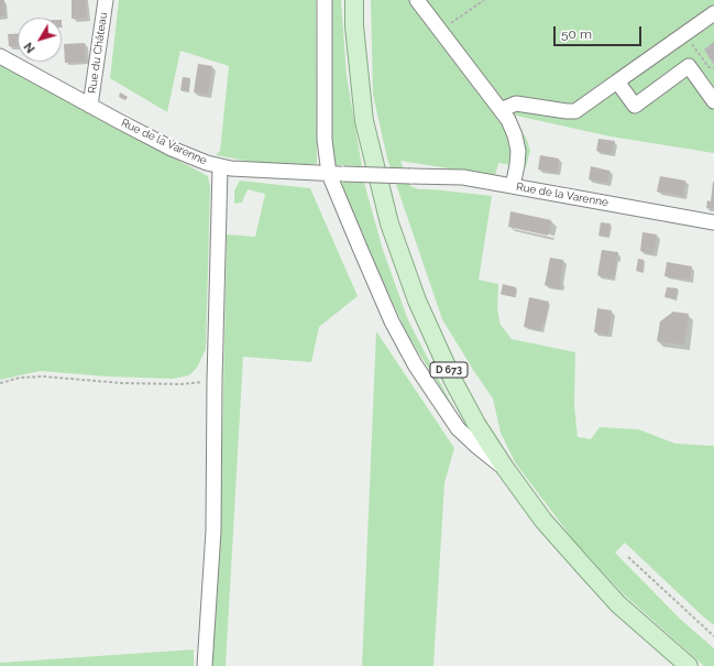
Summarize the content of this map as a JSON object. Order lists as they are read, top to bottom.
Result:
{
  "streets": {
    "main road": ["D 673"],
    "street": ["Rue du Château", "Rue de la Varenne"]
  },
  "crossings": [
    ["Rue du Château", "Rue de la Varenne"]
  ],
  "scale_bar": "50 m",
  "north": "bottom left"
}
